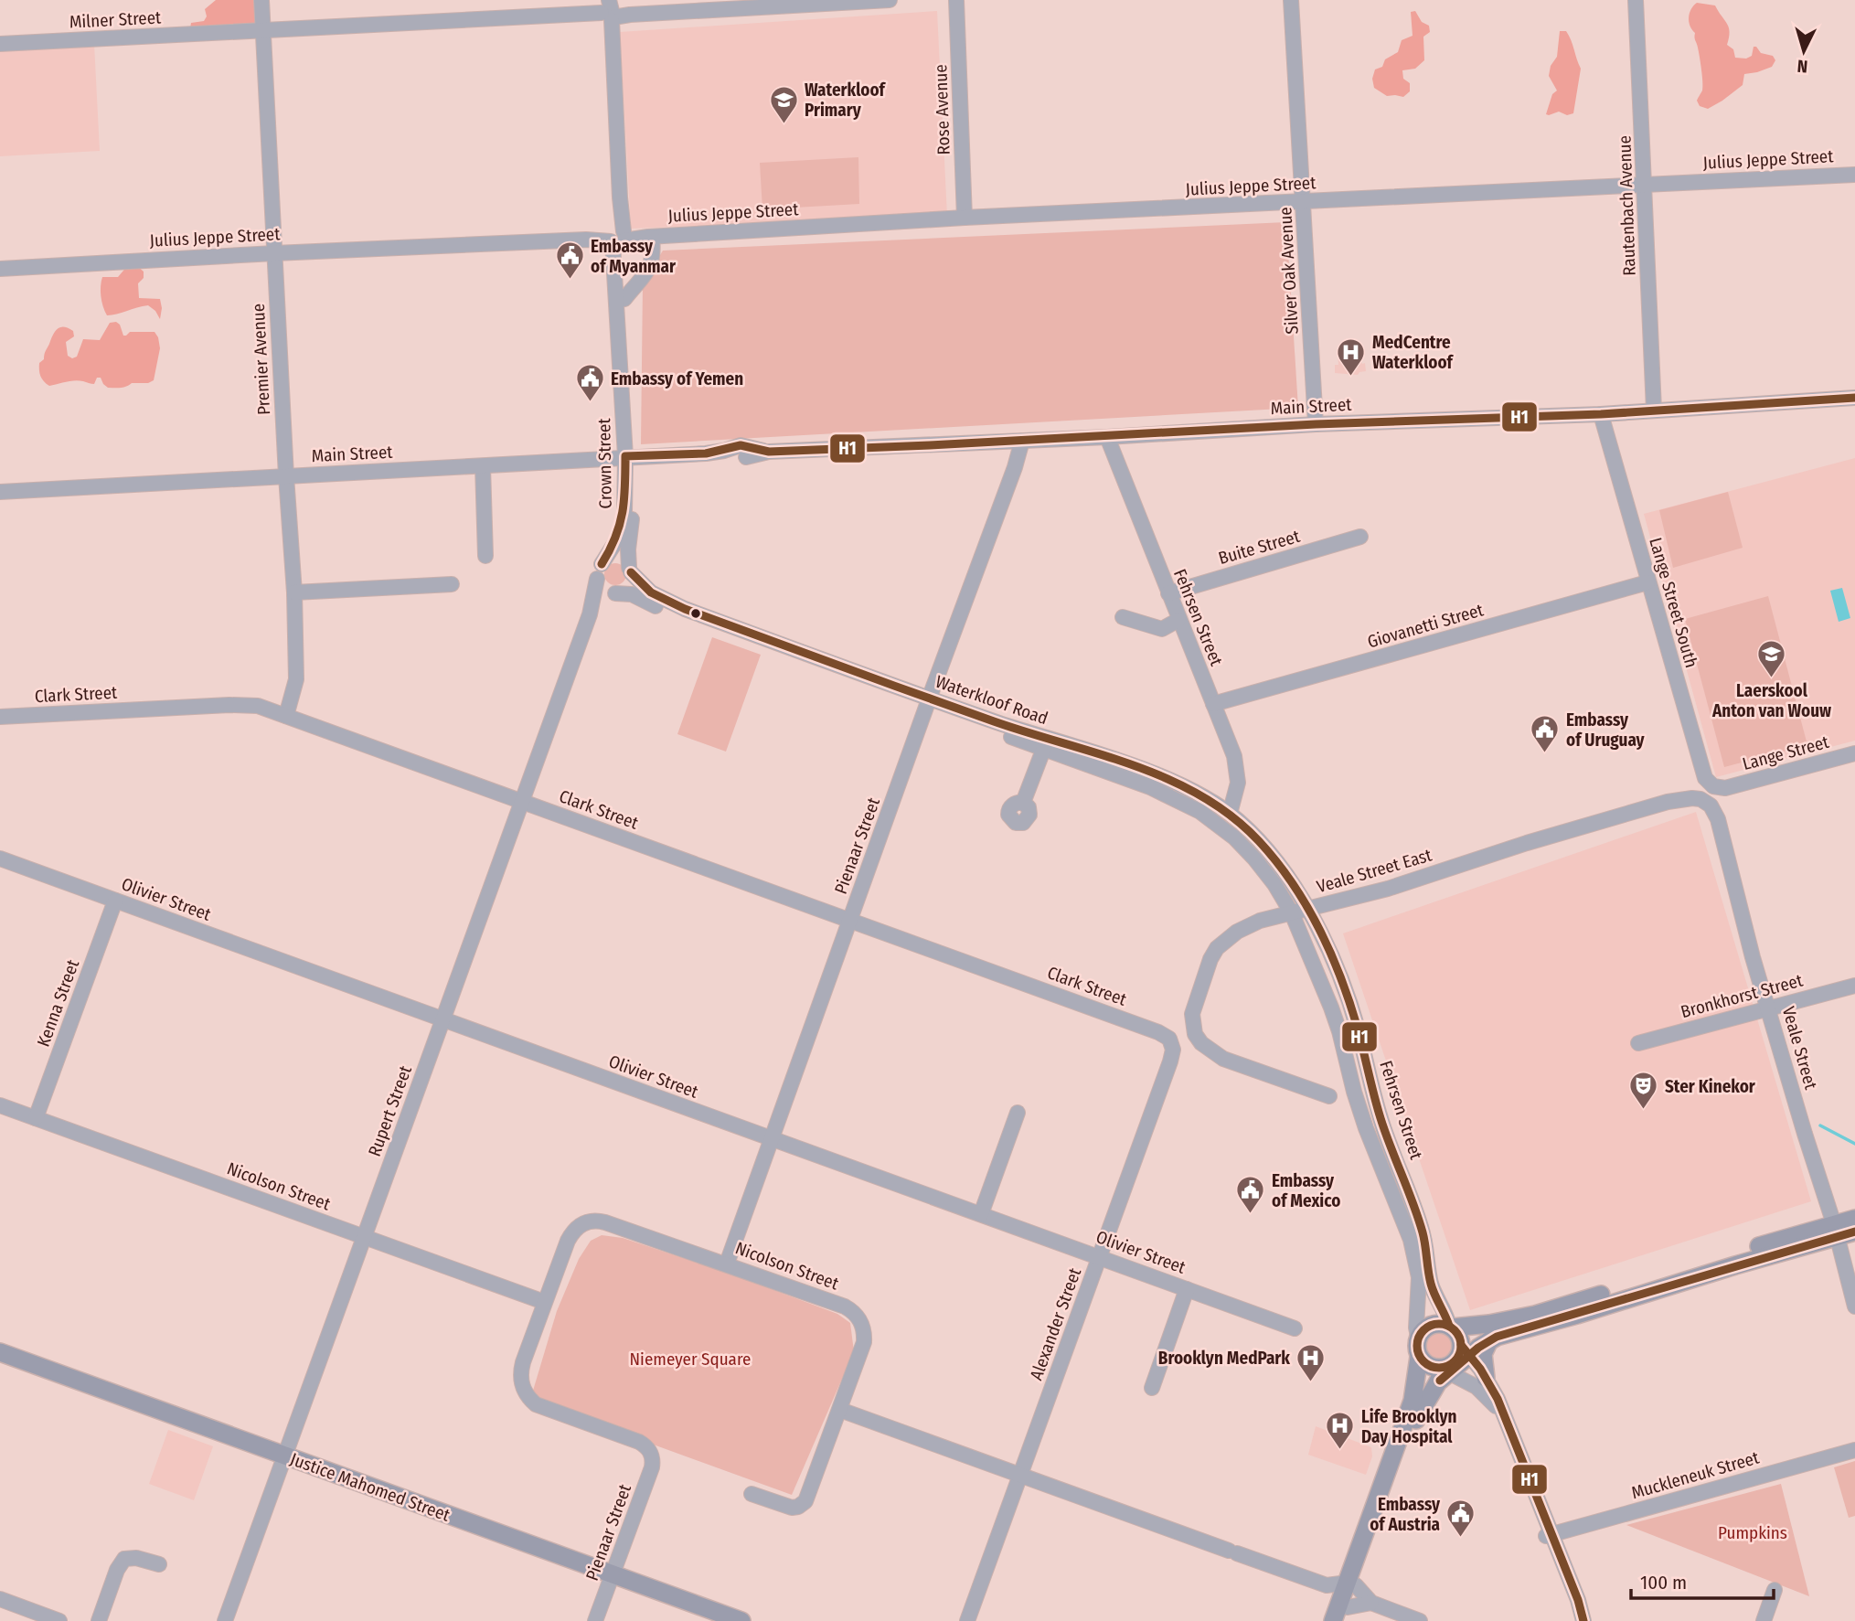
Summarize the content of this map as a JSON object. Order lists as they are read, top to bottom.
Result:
{
  "streets": {
    "main road": ["Justice Mahomed Street"],
    "street": [
      "Milner Street",
      "Rose Avenue",
      "Julius Jeppe Street",
      "Rautenbach Avenue",
      "Silver Oak Avenue",
      "Premier Avenue",
      "Main Street",
      "Crown Street",
      "Buite Street",
      "Lange Street South",
      "Fehrsen Street",
      "Giovanetti Street",
      "Clark Street",
      "Waterkloof Road",
      "Lange Street",
      "Pienaar Street",
      "Veale Street East",
      "Olivier Street",
      "Bronkhorst Street",
      "Kenna Street",
      "Veale Street",
      "Rupert Street",
      "Nicolson Street",
      "Alexander Street",
      "Muckleneuk Street"
    ]
  },
  "crossings": [
    ["Milner Street", "Premier Avenue"],
    ["Milner Street", "Crown Street"],
    ["Rose Avenue", "Julius Jeppe Street"],
    ["Julius Jeppe Street", "Rautenbach Avenue"],
    ["Julius Jeppe Street", "Silver Oak Avenue"],
    ["Julius Jeppe Street", "Premier Avenue"],
    ["Julius Jeppe Street", "Crown Street"],
    ["Rautenbach Avenue", "Main Street"],
    ["Silver Oak Avenue", "Main Street"],
    ["Premier Avenue", "Main Street"],
    ["Premier Avenue", "Clark Street"],
    ["Main Street", "Crown Street"],
    ["Main Street", "Lange Street South"],
    ["Main Street", "Fehrsen Street"],
    ["Main Street", "Pienaar Street"],
    ["Crown Street", "Waterkloof Road"],
    ["Crown Street", "Rupert Street"],
    ["Buite Street", "Fehrsen Street"],
    ["Lange Street South", "Giovanetti Street"],
    ["Lange Street South", "Lange Street"],
    ["Fehrsen Street", "Giovanetti Street"],
    ["Fehrsen Street", "Waterkloof Road"],
    ["Fehrsen Street", "Veale Street East"],
    ["Clark Street", "Pienaar Street"],
    ["Clark Street", "Rupert Street"],
    ["Clark Street", "Alexander Street"],
    ["Waterkloof Road", "Pienaar Street"],
    ["Waterkloof Road", "Veale Street East"],
    ["Waterkloof Road", "Rupert Street"],
    ["Pienaar Street", "Olivier Street"],
    ["Pienaar Street", "Nicolson Street"],
    ["Pienaar Street", "Justice Mahomed Street"],
    ["Veale Street East", "Veale Street"],
    ["Olivier Street", "Kenna Street"],
    ["Olivier Street", "Rupert Street"],
    ["Olivier Street", "Alexander Street"],
    ["Bronkhorst Street", "Veale Street"],
    ["Kenna Street", "Nicolson Street"],
    ["Rupert Street", "Nicolson Street"],
    ["Rupert Street", "Justice Mahomed Street"]
  ],
  "parks": ["Niemeyer Square", "Pumpkins"],
  "places": {
    "school or university": ["Waterkloof Primary", "Laerskool Anton van Wouw"],
    "public building": [
      "Embassy of Myanmar",
      "Embassy of Yemen",
      "Embassy of Uruguay",
      "Embassy of Mexico",
      "Embassy of Austria"
    ],
    "hospital": ["MedCentre Waterkloof", "Brooklyn MedPark", "Life Brooklyn Day Hospital"],
    "theatre": ["Ster Kinekor"]
  },
  "lines": ["transit line H1"],
  "scale_bar": "100 m",
  "north": "bottom"
}
